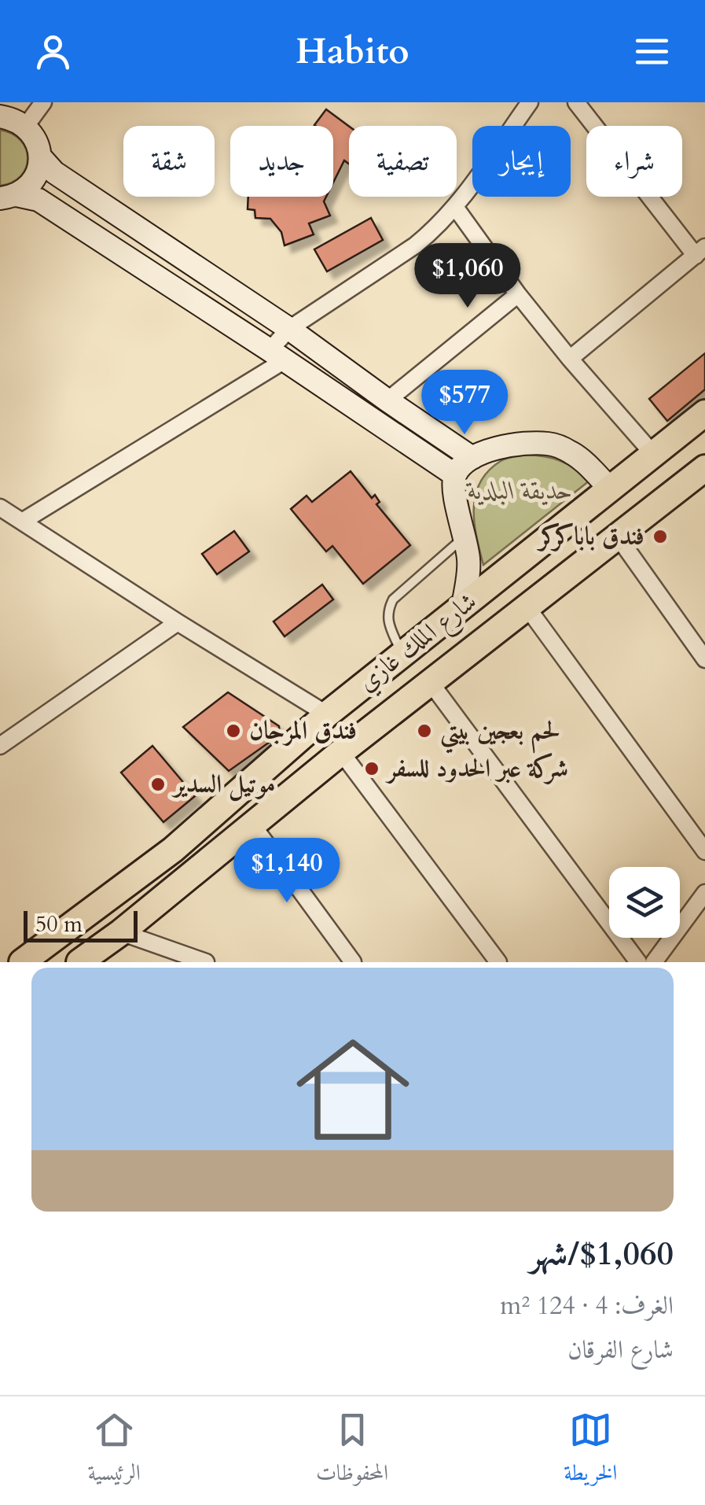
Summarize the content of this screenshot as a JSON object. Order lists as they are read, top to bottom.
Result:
{
  "streets": {
    "main road": ["شارع الملك غازي"]
  },
  "parks": ["حديقة البلدية"],
  "places": [
    "فندق باباكركر",
    "فندق المرجان",
    "لحم بعجين بيتي",
    "شركة عبر الحدود للسفر",
    "موتيل السدير"
  ],
  "scale_bar": "50 m",
  "page": {
    "header": "Habito",
    "chip": [
      "شراء",
      "إيجار",
      "تصفية",
      "جديد",
      "شقة"
    ],
    "price": ["$1,060", "$577", "$1,140"],
    "scale": "50 m",
    "list": [
      {
        "name": "$1,060/شهر",
        "note": "الغرف: 4 · 124 m² · شارع الفرقان"
      }
    ],
    "tabs": ["الخريطة", "المحفوظات", "الرئيسية"]
  }
}
